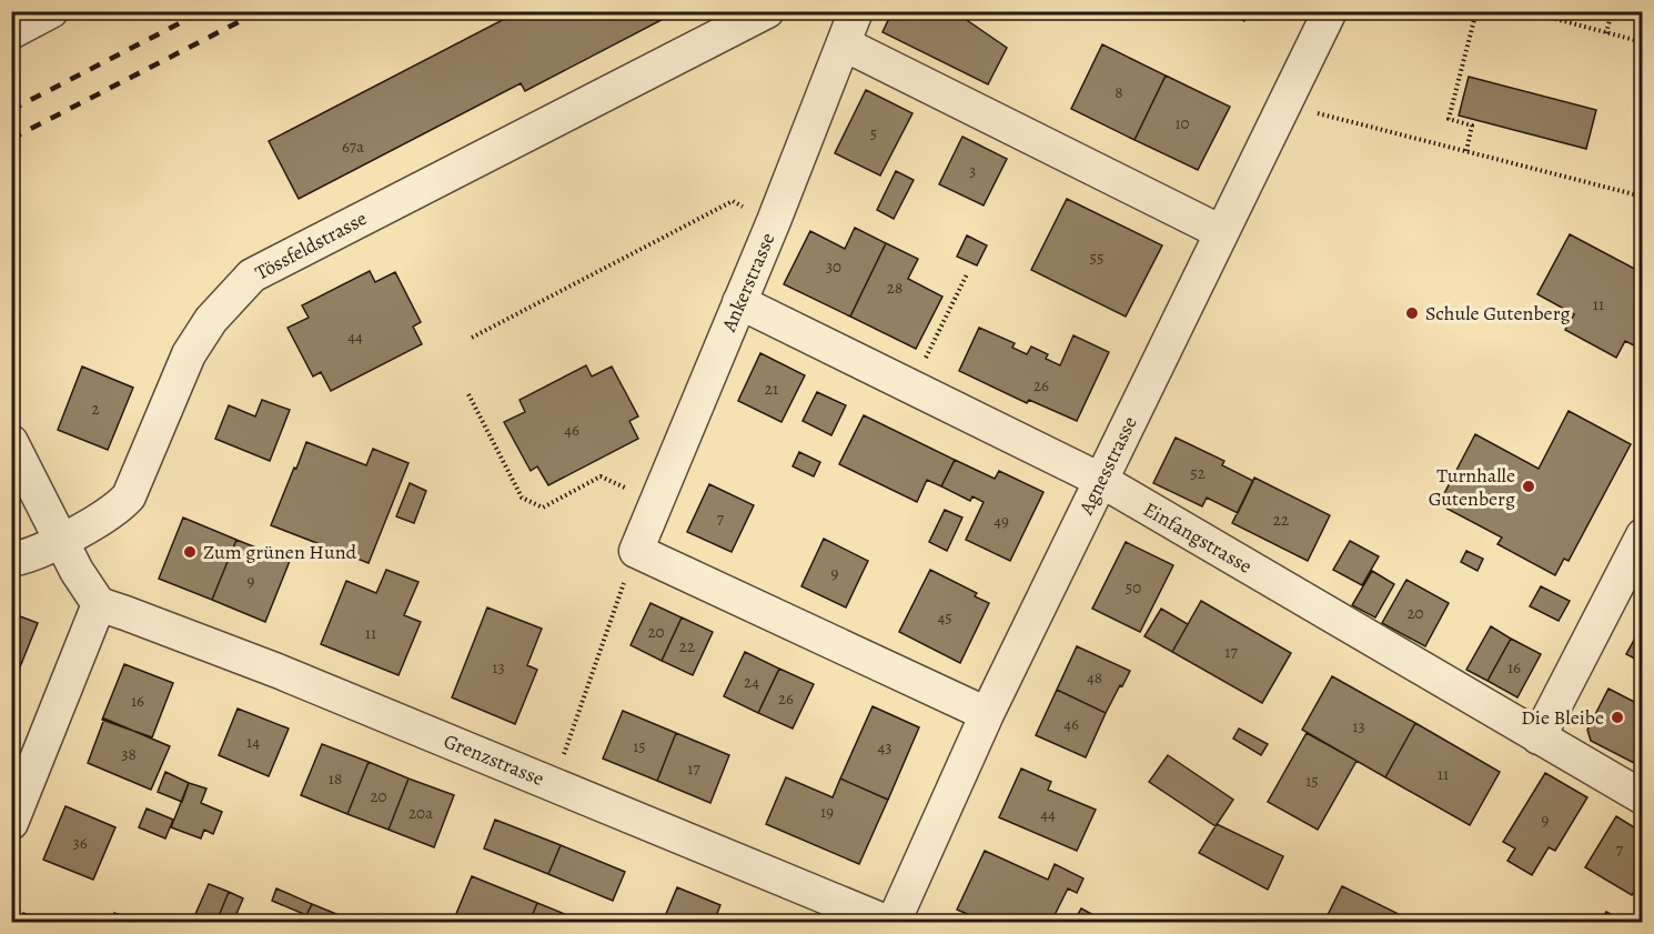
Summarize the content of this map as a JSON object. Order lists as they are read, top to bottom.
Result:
{
  "streets": {
    "street": [
      "Tössfeldstrasse",
      "Ankerstrasse",
      "Agnesstrasse",
      "Einfangstrasse",
      "Grenzstrasse"
    ]
  },
  "crossings": [
    ["Ankerstrasse", "Einfangstrasse"],
    ["Agnesstrasse", "Einfangstrasse"]
  ],
  "places": [
    "Schule Gutenberg",
    "Turnhalle Gutenberg",
    "Zum grünen Hund",
    "Die Bleibe"
  ],
  "house_numbers": [
    "8",
    "10",
    "5",
    "67a",
    "3",
    "55",
    "30",
    "28",
    "11",
    "44",
    "26",
    "21",
    "2",
    "46",
    "52",
    "7",
    "22",
    "49",
    "9",
    "9",
    "50",
    "20",
    "45",
    "20",
    "11",
    "22",
    "17",
    "13",
    "16",
    "48",
    "24",
    "26",
    "16",
    "46",
    "13",
    "14",
    "15",
    "43",
    "38",
    "17",
    "11",
    "18",
    "15",
    "20",
    "19",
    "20a",
    "44",
    "9",
    "36",
    "7"
  ]
}
